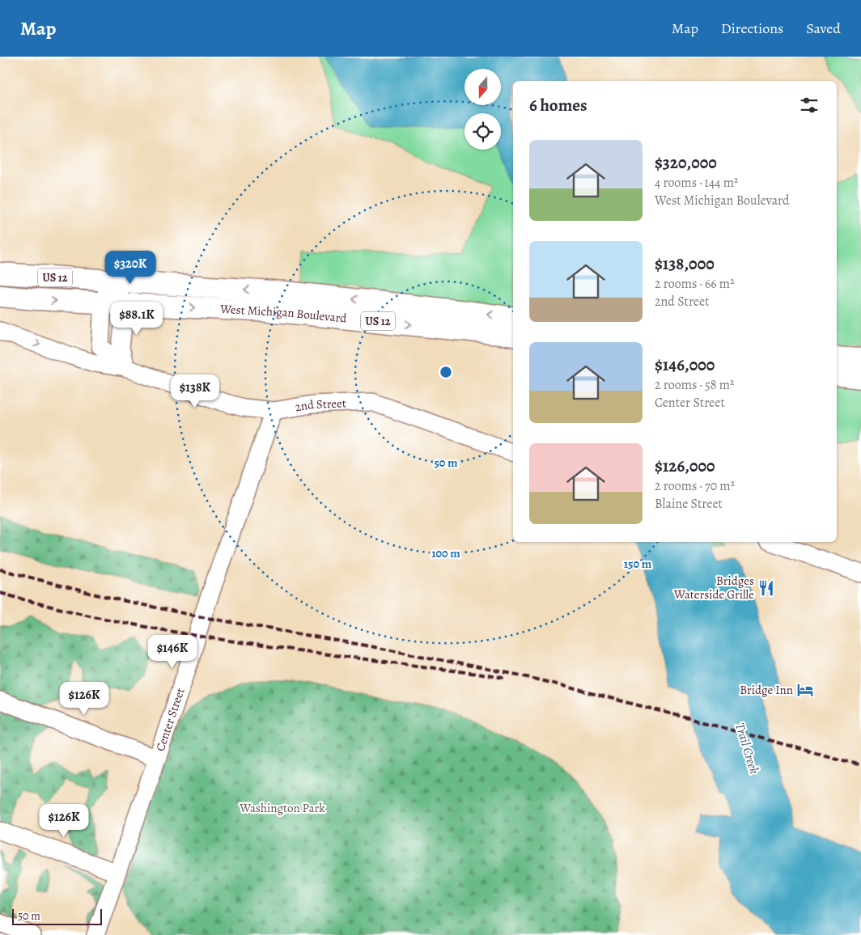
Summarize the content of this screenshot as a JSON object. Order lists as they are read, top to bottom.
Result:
{
  "streets": {
    "main road": ["US 12", "West Michigan Boulevard"],
    "street": ["2nd Street", "Center Street"]
  },
  "crossings": [
    ["US 12", "West Michigan Boulevard"],
    ["US 12", "2nd Street"],
    ["West Michigan Boulevard", "2nd Street"],
    ["2nd Street", "Center Street"]
  ],
  "water": ["Trail Creek"],
  "parks": ["Washington Park"],
  "places": {
    "restaurant": ["Bridges Waterside Grille"],
    "hotel": ["Bridge Inn"]
  },
  "scale_bar": "50 m",
  "north": "bottom",
  "page": {
    "header": "Map",
    "nav": ["Map", "Directions", "Saved"],
    "heading": "6 homes",
    "list": [
      {
        "name": "$320,000",
        "note": "4 rooms · 144 m² · West Michigan Boulevard"
      },
      {
        "name": "$138,000",
        "note": "2 rooms · 66 m² · 2nd Street"
      },
      {
        "name": "$146,000",
        "note": "2 rooms · 58 m² · Center Street"
      },
      {
        "name": "$126,000",
        "note": "2 rooms · 70 m² · Blaine Street"
      }
    ],
    "price": [
      "$320K",
      "$88.1K",
      "$138K",
      "$146K",
      "$126K",
      "$126K"
    ],
    "scale": "50 m"
  },
  "rings": ["50 m", "100 m", "150 m"]
}
